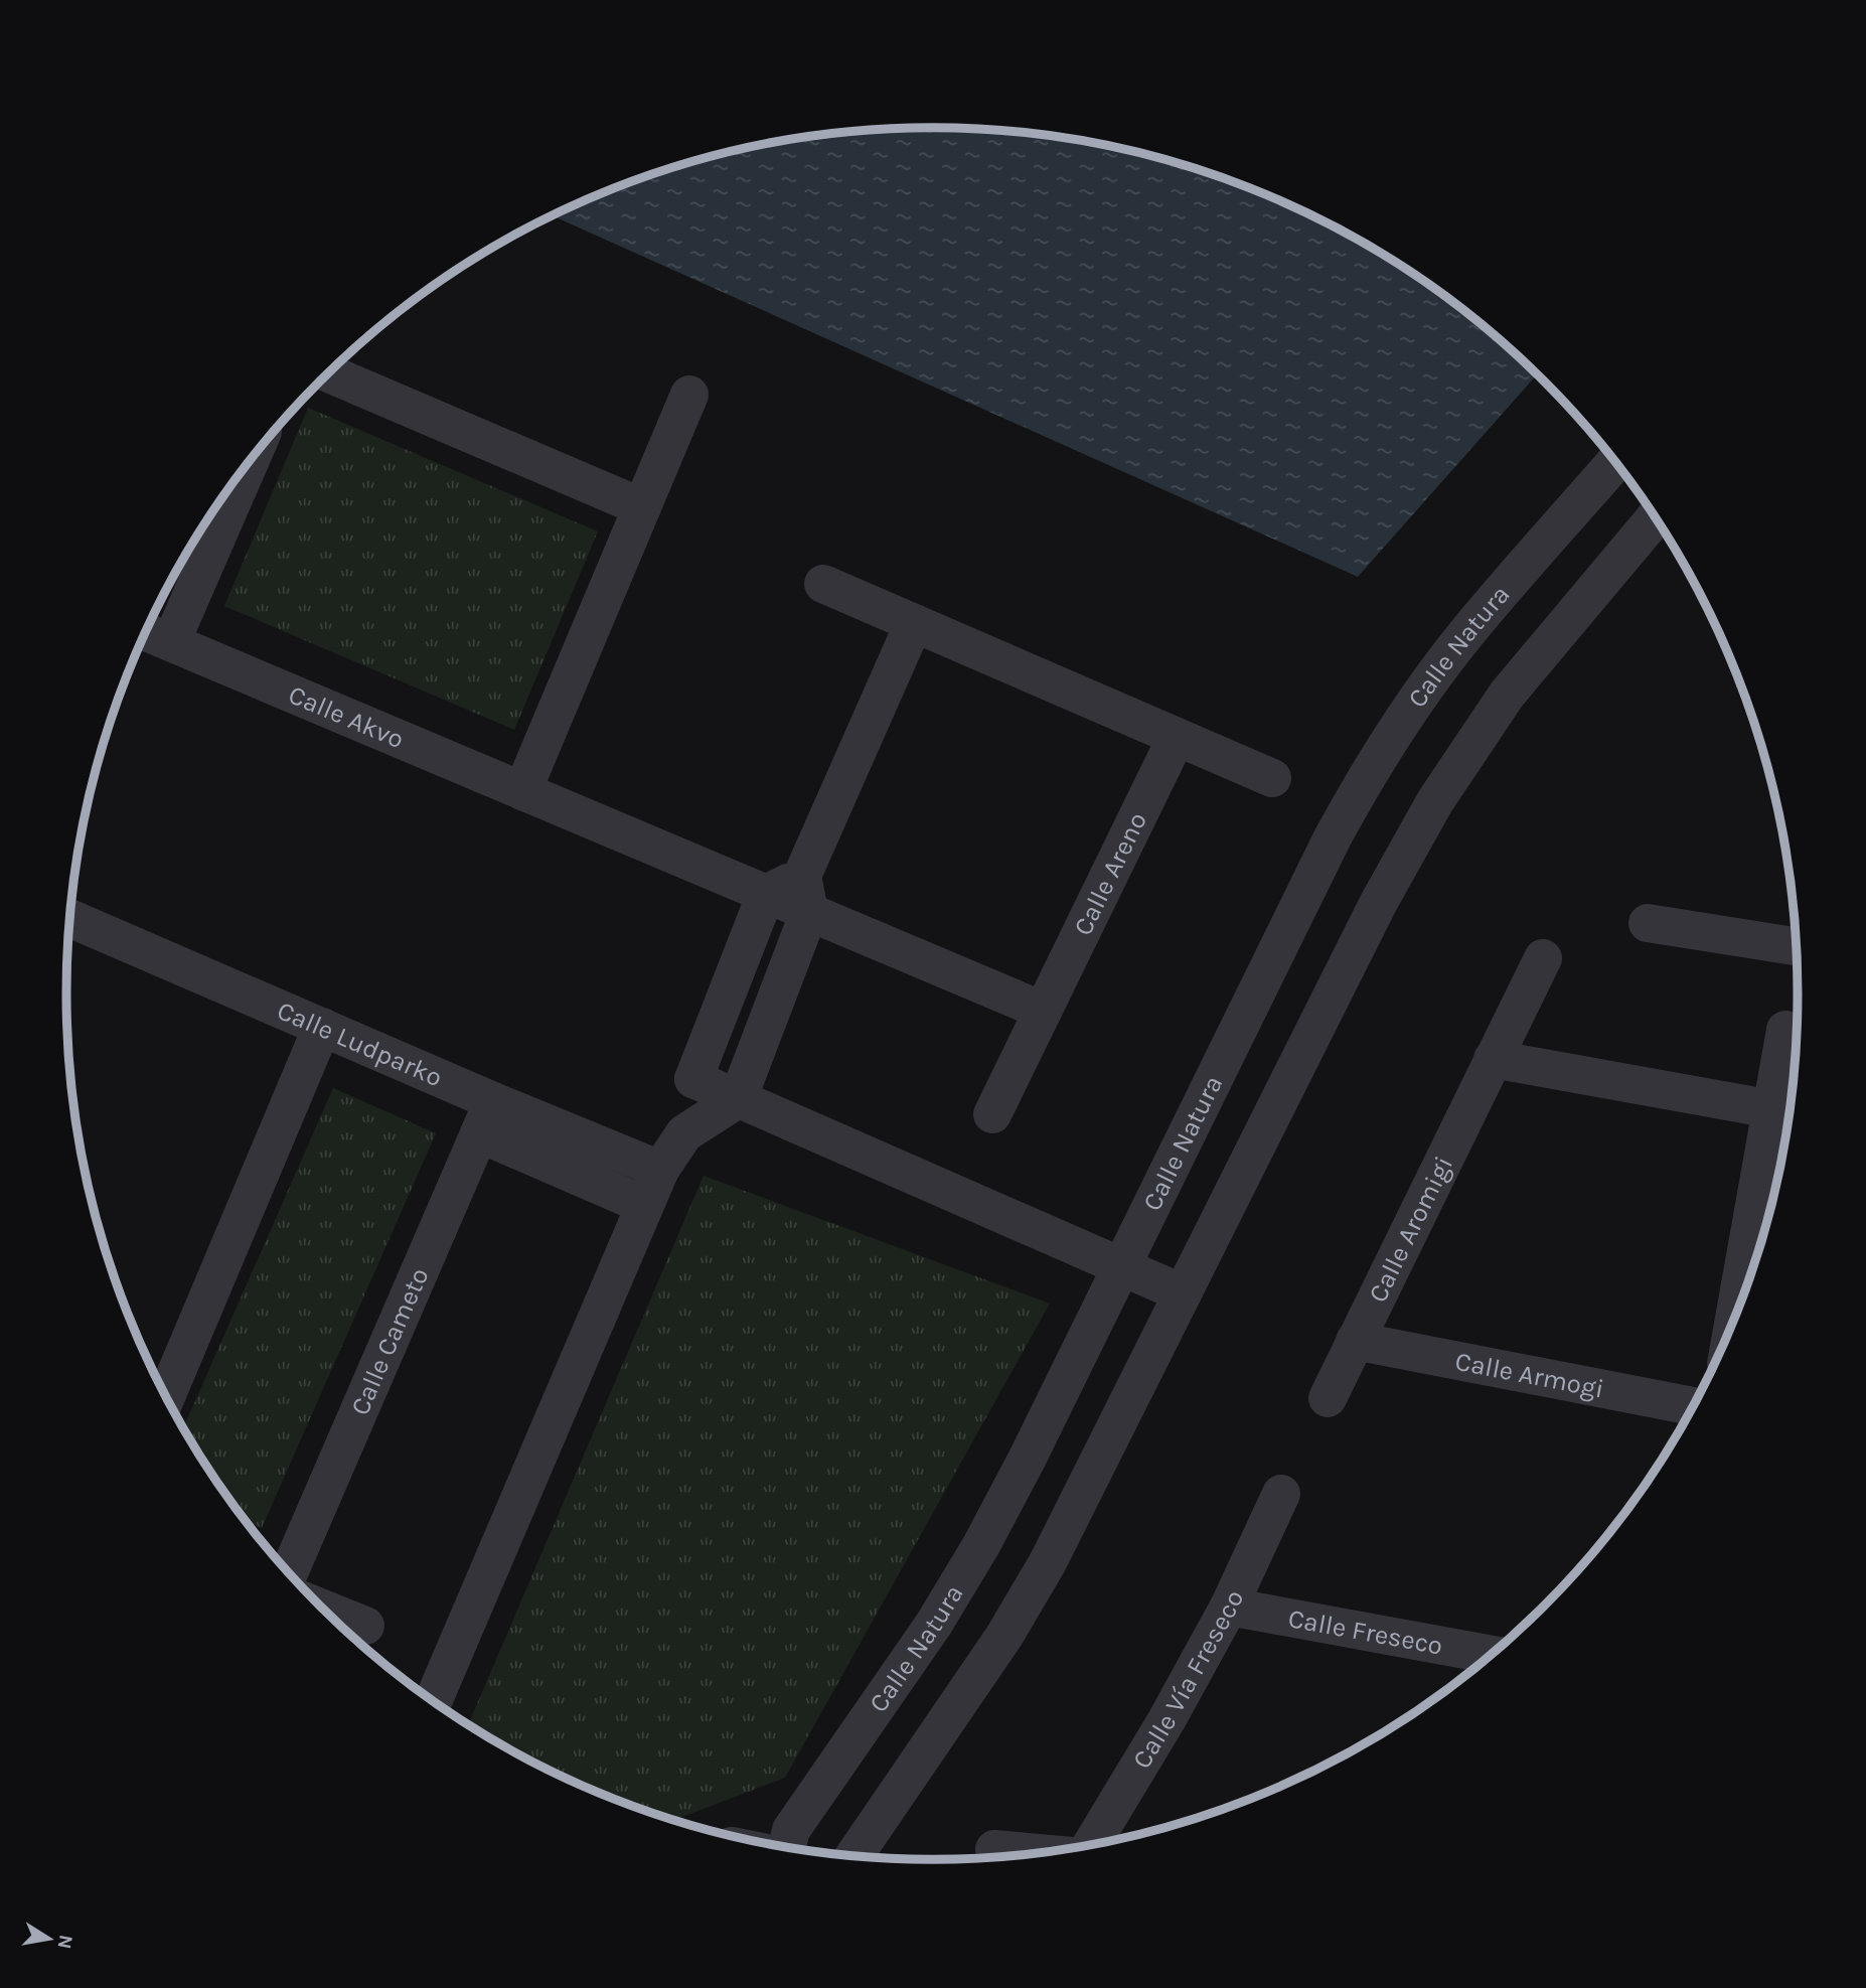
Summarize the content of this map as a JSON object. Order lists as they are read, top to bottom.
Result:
{
  "streets": {
    "street": [
      "Calle Natura",
      "Calle Akvo",
      "Calle Areno",
      "Calle Ludparko",
      "Calle Aromigi",
      "Calle Cameto",
      "Calle Armogi",
      "Calle Freseco",
      "Calle Vía Freseco"
    ]
  },
  "crossings": [
    ["Calle Ludparko", "Calle Cameto"],
    ["Calle Aromigi", "Calle Armogi"],
    ["Calle Freseco", "Calle Vía Freseco"]
  ],
  "north": "right"
}
